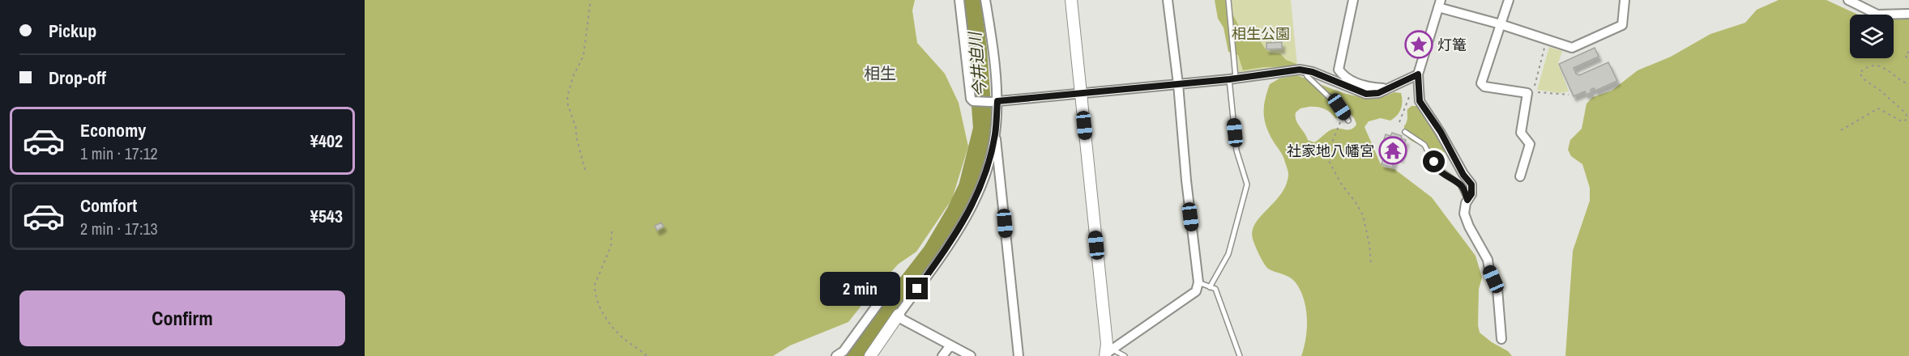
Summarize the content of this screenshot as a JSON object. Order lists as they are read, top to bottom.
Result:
{
  "districts": ["相生"],
  "water": ["今井迫川"],
  "parks": ["相生公園"],
  "places": {
    "place": ["灯篭"],
    "temple": ["社家地八幡宮"]
  },
  "page": {
    "banner": ["Pickup", "Drop-off"],
    "list": [
      {
        "name": "Economy",
        "note": "1 min · 17:12",
        "value": "¥402"
      },
      {
        "name": "Comfort",
        "note": "2 min · 17:13",
        "value": "¥543"
      }
    ],
    "bubble": "2 min",
    "buttons": "Confirm"
  }
}
